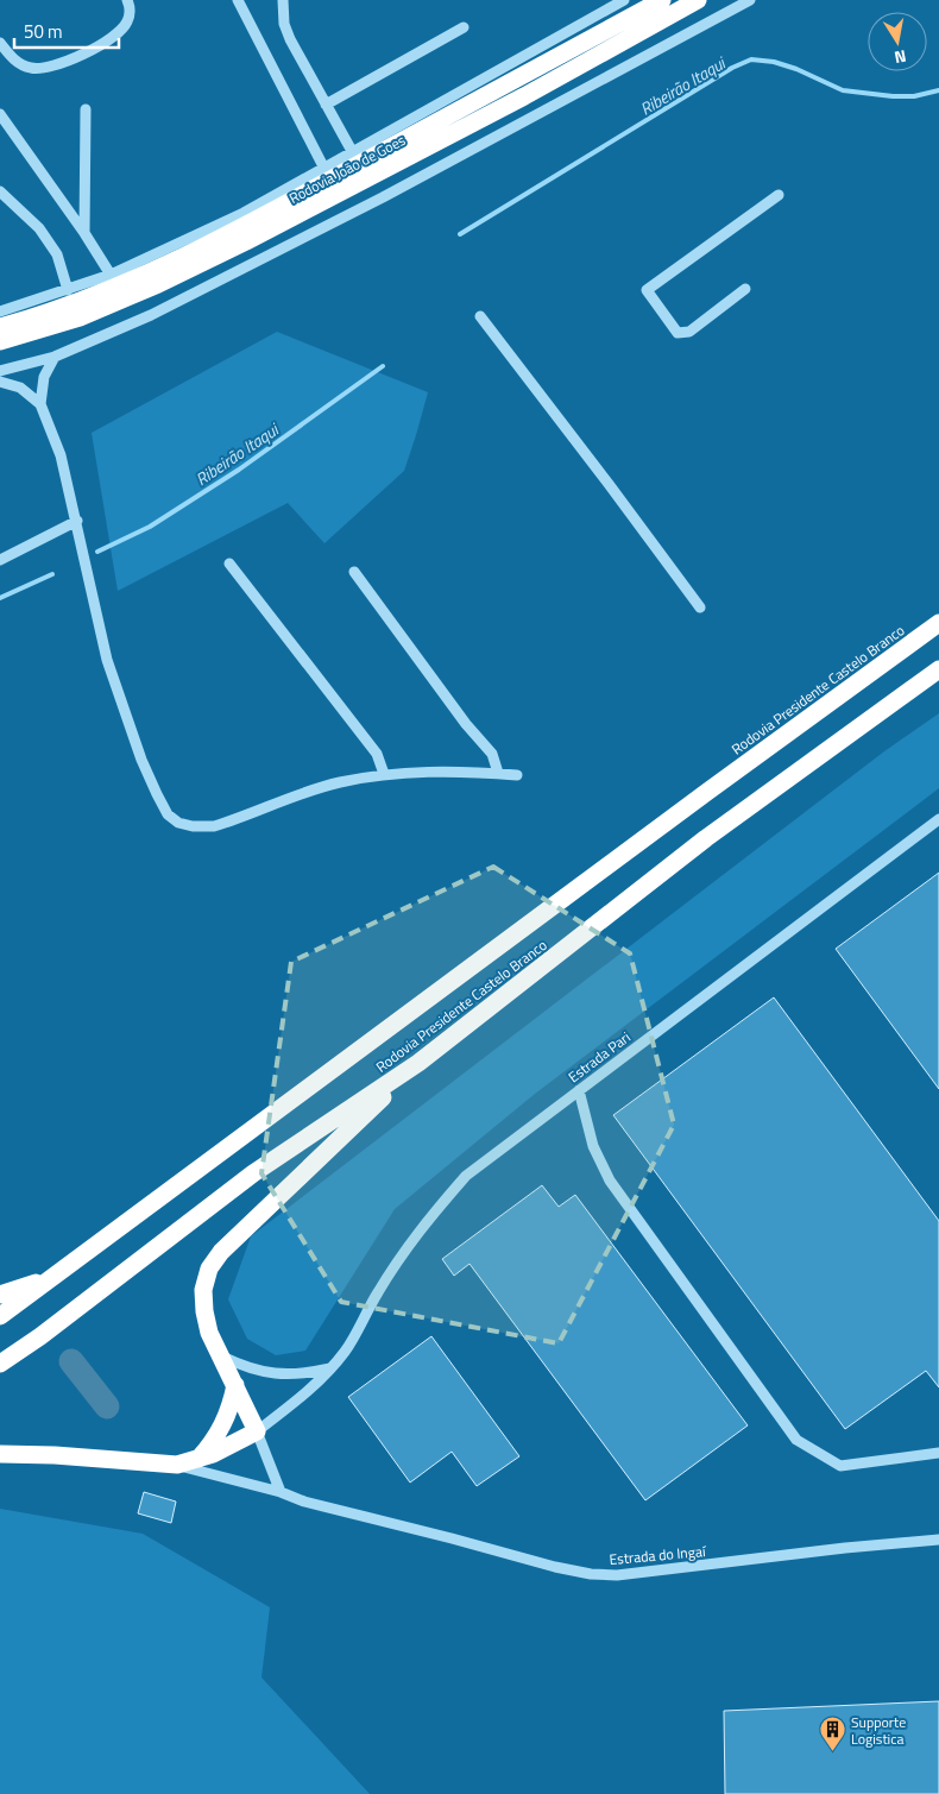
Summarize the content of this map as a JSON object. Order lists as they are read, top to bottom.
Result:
{
  "streets": {
    "highway": ["Rodovia João de Goes", "Rodovia Presidente Castelo Branco"],
    "street": ["Estrada Pari", "Estrada do Ingaí"]
  },
  "water": ["Ribeirão Itaqui"],
  "places": {
    "building": ["Supporte Logistica"]
  },
  "scale_bar": "50 m",
  "north": "bottom"
}
